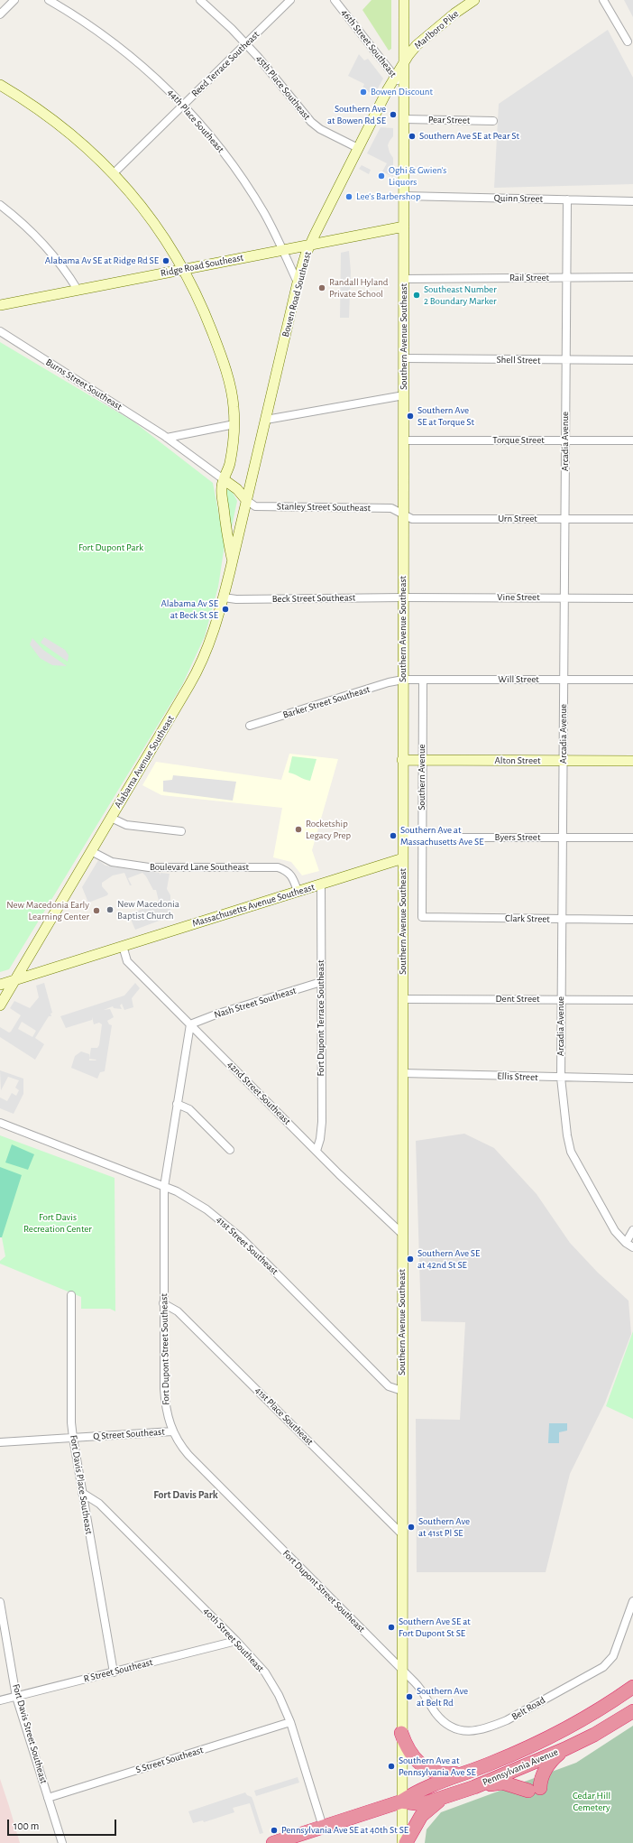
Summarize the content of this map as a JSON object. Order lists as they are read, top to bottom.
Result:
{
  "streets": {
    "highway": ["Pennsylvania Avenue"],
    "main road": [
      "Marlboro Pike",
      "Ridge Road Southeast",
      "Bowen Road Southeast",
      "Southern Avenue Southeast",
      "Burns Street Southeast",
      "Alton Street",
      "Alabama Avenue Southeast",
      "Massachusetts Avenue Southeast"
    ],
    "street": [
      "46th Street Southeast",
      "Reed Terrace Southeast",
      "45th Place Southeast",
      "Pear Street",
      "44th Place Southeast",
      "Quinn Street",
      "Rail Street",
      "Shell Street",
      "Torque Street",
      "Arcadia Avenue",
      "Stanley Street Southeast",
      "Urn Street",
      "Vine Street",
      "Beck Street Southeast",
      "Will Street",
      "Barker Street Southeast",
      "Southern Avenue",
      "Byers Street",
      "Boulevard Lane Southeast",
      "Clark Street",
      "Dent Street",
      "Nash Street Southeast",
      "Fort Dupont Terrace Southeast",
      "Ellis Street",
      "42nd Street Southeast",
      "41st Street Southeast",
      "Fort Dupont Street Southeast",
      "41st Place Southeast",
      "Q Street Southeast",
      "Fort Davis Place Southeast",
      "40th Street Southeast",
      "R Street Southeast",
      "Belt Road",
      "Fort Davis Street Southeast",
      "S Street Southeast"
    ]
  },
  "crossings": [
    ["Marlboro Pike", "Bowen Road Southeast"],
    ["Marlboro Pike", "Southern Avenue Southeast"],
    ["46th Street Southeast", "Bowen Road Southeast"],
    ["46th Street Southeast", "Southern Avenue Southeast"],
    ["Reed Terrace Southeast", "45th Place Southeast"],
    ["Reed Terrace Southeast", "44th Place Southeast"],
    ["45th Place Southeast", "Bowen Road Southeast"],
    ["Pear Street", "Southern Avenue Southeast"],
    ["44th Place Southeast", "Ridge Road Southeast"],
    ["44th Place Southeast", "Bowen Road Southeast"],
    ["Quinn Street", "Southern Avenue Southeast"],
    ["Quinn Street", "Arcadia Avenue"],
    ["Ridge Road Southeast", "Bowen Road Southeast"],
    ["Ridge Road Southeast", "Southern Avenue Southeast"],
    ["Rail Street", "Southern Avenue Southeast"],
    ["Rail Street", "Arcadia Avenue"],
    ["Bowen Road Southeast", "Southern Avenue Southeast"],
    ["Bowen Road Southeast", "Burns Street Southeast"],
    ["Bowen Road Southeast", "Stanley Street Southeast"],
    ["Bowen Road Southeast", "Alabama Avenue Southeast"],
    ["Southern Avenue Southeast", "Shell Street"],
    ["Southern Avenue Southeast", "Torque Street"],
    ["Southern Avenue Southeast", "Stanley Street Southeast"],
    ["Southern Avenue Southeast", "Urn Street"],
    ["Southern Avenue Southeast", "Vine Street"],
    ["Southern Avenue Southeast", "Beck Street Southeast"],
    ["Southern Avenue Southeast", "Will Street"],
    ["Southern Avenue Southeast", "Barker Street Southeast"],
    ["Southern Avenue Southeast", "Alton Street"],
    ["Southern Avenue Southeast", "Byers Street"],
    ["Southern Avenue Southeast", "Massachusetts Avenue Southeast"],
    ["Southern Avenue Southeast", "Dent Street"],
    ["Southern Avenue Southeast", "Ellis Street"],
    ["Southern Avenue Southeast", "42nd Street Southeast"],
    ["Southern Avenue Southeast", "41st Street Southeast"],
    ["Southern Avenue Southeast", "Fort Dupont Street Southeast"],
    ["Southern Avenue Southeast", "41st Place Southeast"],
    ["Southern Avenue Southeast", "Belt Road"],
    ["Southern Avenue Southeast", "Pennsylvania Avenue"],
    ["Shell Street", "Arcadia Avenue"],
    ["Burns Street Southeast", "Stanley Street Southeast"],
    ["Burns Street Southeast", "Alabama Avenue Southeast"],
    ["Torque Street", "Arcadia Avenue"],
    ["Arcadia Avenue", "Urn Street"],
    ["Arcadia Avenue", "Vine Street"],
    ["Arcadia Avenue", "Will Street"],
    ["Arcadia Avenue", "Alton Street"],
    ["Arcadia Avenue", "Byers Street"],
    ["Arcadia Avenue", "Clark Street"],
    ["Arcadia Avenue", "Dent Street"],
    ["Arcadia Avenue", "Ellis Street"],
    ["Stanley Street Southeast", "Urn Street"],
    ["Stanley Street Southeast", "Alabama Avenue Southeast"],
    ["Vine Street", "Beck Street Southeast"],
    ["Beck Street Southeast", "Alabama Avenue Southeast"],
    ["Will Street", "Barker Street Southeast"],
    ["Will Street", "Southern Avenue"],
    ["Alton Street", "Southern Avenue"],
    ["Alabama Avenue Southeast", "Boulevard Lane Southeast"],
    ["Alabama Avenue Southeast", "Massachusetts Avenue Southeast"],
    ["Southern Avenue", "Byers Street"],
    ["Southern Avenue", "Clark Street"],
    ["Boulevard Lane Southeast", "Massachusetts Avenue Southeast"],
    ["Massachusetts Avenue Southeast", "Fort Dupont Terrace Southeast"],
    ["Massachusetts Avenue Southeast", "42nd Street Southeast"],
    ["Nash Street Southeast", "Fort Dupont Terrace Southeast"],
    ["Nash Street Southeast", "42nd Street Southeast"],
    ["Nash Street Southeast", "Fort Dupont Street Southeast"],
    ["Fort Dupont Terrace Southeast", "42nd Street Southeast"],
    ["42nd Street Southeast", "Fort Dupont Street Southeast"],
    ["41st Street Southeast", "Fort Dupont Street Southeast"],
    ["Fort Dupont Street Southeast", "41st Place Southeast"],
    ["Fort Dupont Street Southeast", "Q Street Southeast"],
    ["Fort Dupont Street Southeast", "Belt Road"],
    ["Q Street Southeast", "Fort Davis Place Southeast"],
    ["Fort Davis Place Southeast", "40th Street Southeast"],
    ["Fort Davis Place Southeast", "R Street Southeast"],
    ["40th Street Southeast", "R Street Southeast"],
    ["40th Street Southeast", "S Street Southeast"],
    ["R Street Southeast", "Fort Davis Street Southeast"],
    ["Fort Davis Street Southeast", "S Street Southeast"]
  ],
  "districts": ["Fort Davis Park"],
  "parks": ["Fort Dupont Park", "Fort Davis Recreation Center", "Cedar Hill Cemetery"],
  "places": [
    "Bowen Discount",
    "Southern Ave at Bowen Rd SE",
    "Southern Ave SE at Pear St",
    "Oghi & Gwien's Liquors",
    "Lee's Barbershop",
    "Alabama Av SE at Ridge Rd SE",
    "Randall Hyland Private School",
    "Southeast Number 2 Boundary Marker",
    "Southern Ave SE at Torque St",
    "Alabama Av SE at Beck St SE",
    "Rocketship Legacy Prep",
    "Southern Ave at Massachusetts Ave SE",
    "New Macedonia Baptist Church",
    "New Macedonia Early Learning Center",
    "Southern Ave SE at 42nd St SE",
    "Southern Ave at 41st Pl SE",
    "Southern Ave SE at Fort Dupont St SE",
    "Southern Ave at Belt Rd",
    "Southern Ave at Pennsylvania Ave SE",
    "Pennsylvania Ave SE at 40th St SE"
  ],
  "scale_bar": "100 m"
}
